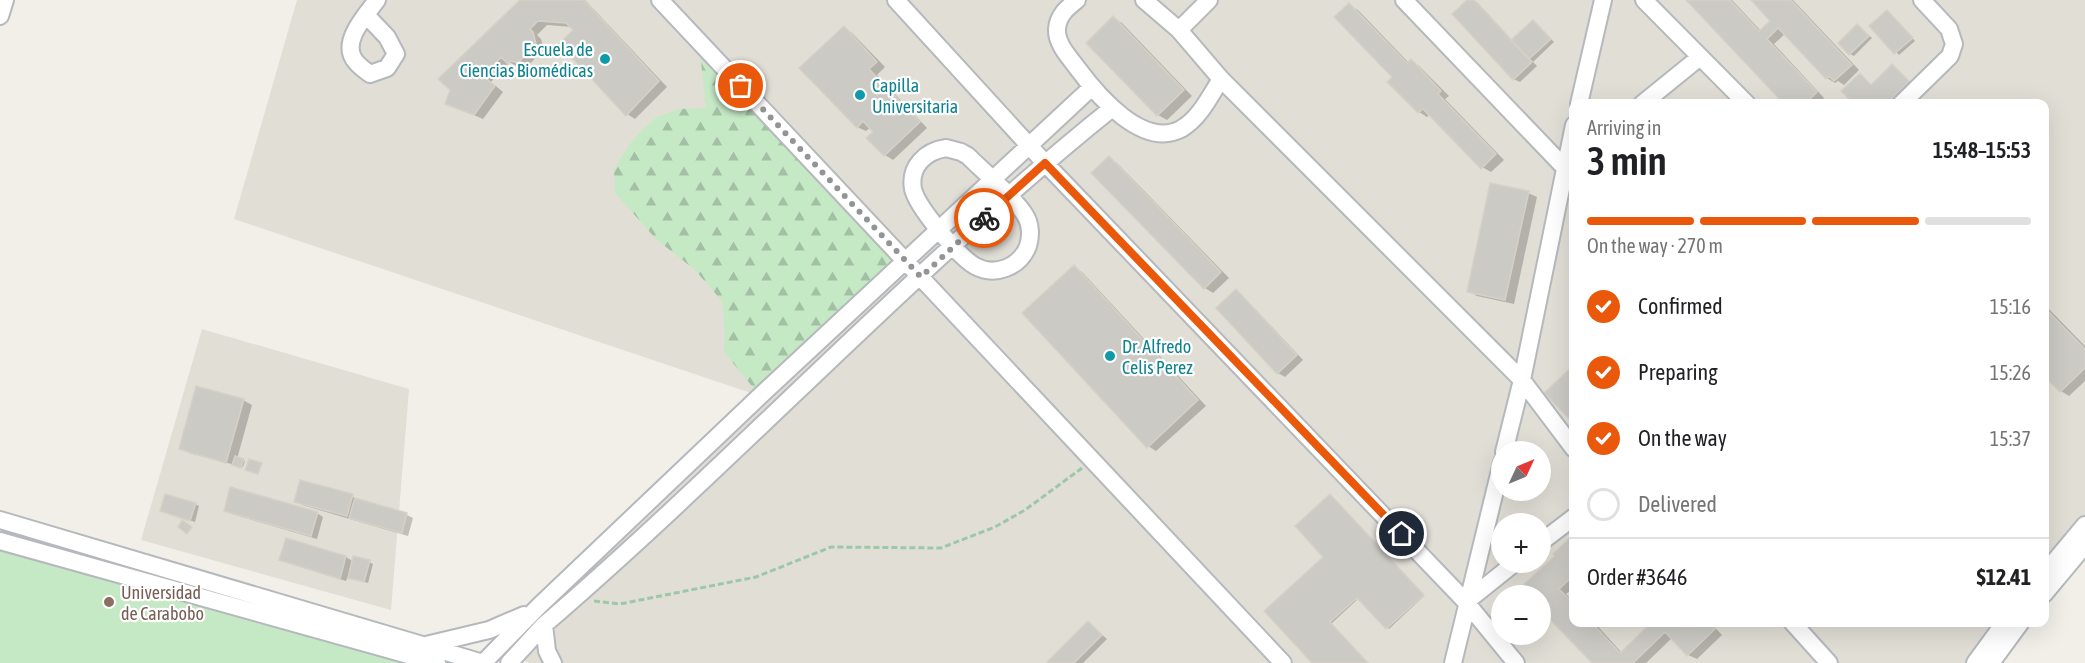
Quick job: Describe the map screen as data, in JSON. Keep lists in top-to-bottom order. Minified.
{"places":["Escuela de Ciencias Biomédicas","Capilla Universitaria","Dr. Alfredo Celis Perez","Universidad de Carabobo"],"north":"top right","page":{"heading":["3 min","Arriving in","15:48–15:53"],"panel":["Order #3646","$12.41"],"bar":"On the way · 270 m","list":[["Confirmed","15:16"],["Preparing","15:26"],["On the way","15:37"],"Delivered"],"map_buttons":["+","−"]}}
